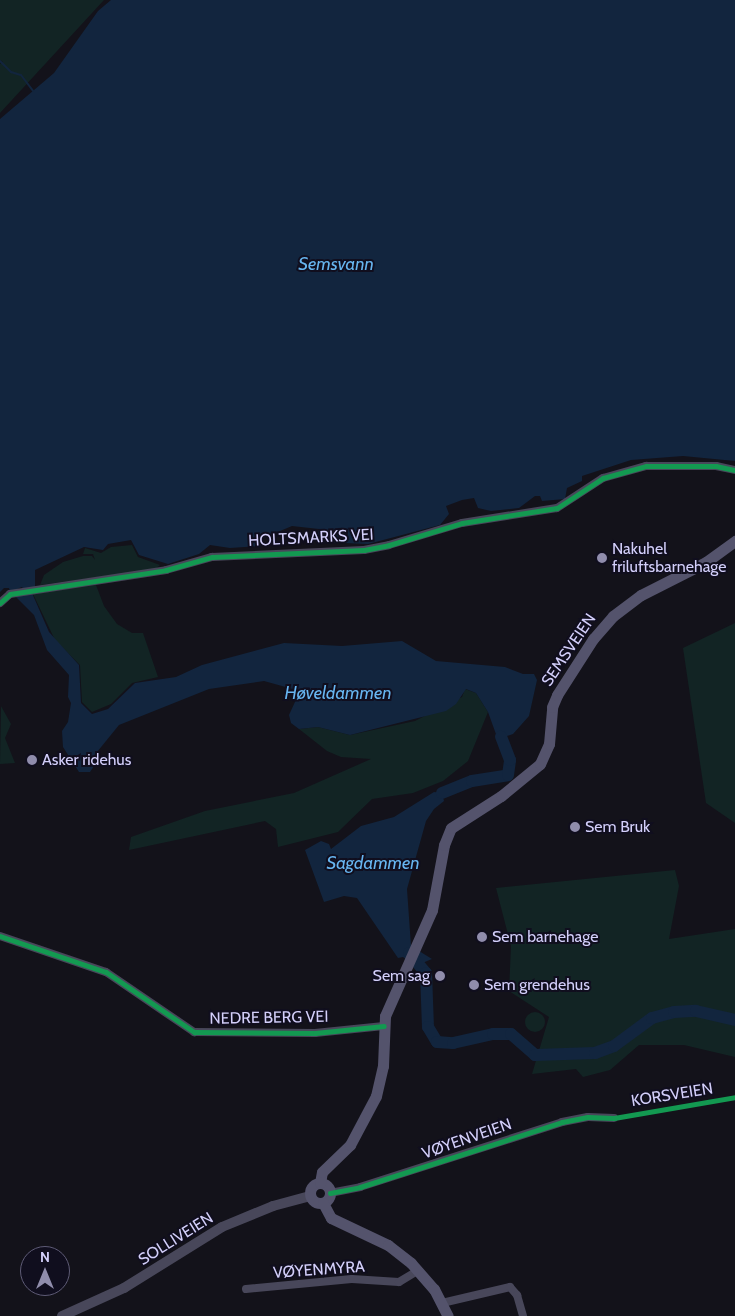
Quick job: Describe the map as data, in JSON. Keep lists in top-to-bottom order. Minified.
{"streets":{"main road":["SEMSVEIEN"],"street":["HOLTSMARKS VEI","NEDRE BERG VEI","VØYENVEIEN","SOLLIVEIEN","VØYENMYRA"],"cycle path":["KORSVEIEN"]},"crossings":[["SEMSVEIEN","NEDRE BERG VEI"],["VØYENVEIEN","SOLLIVEIEN"]],"water":["Semsvann","Høveldammen","Sagdammen"],"places":["Nakuhel friluftsbarnehage","Asker ridehus","Sem Bruk","Sem barnehage","Sem sag","Sem grendehus"],"north":"top"}
